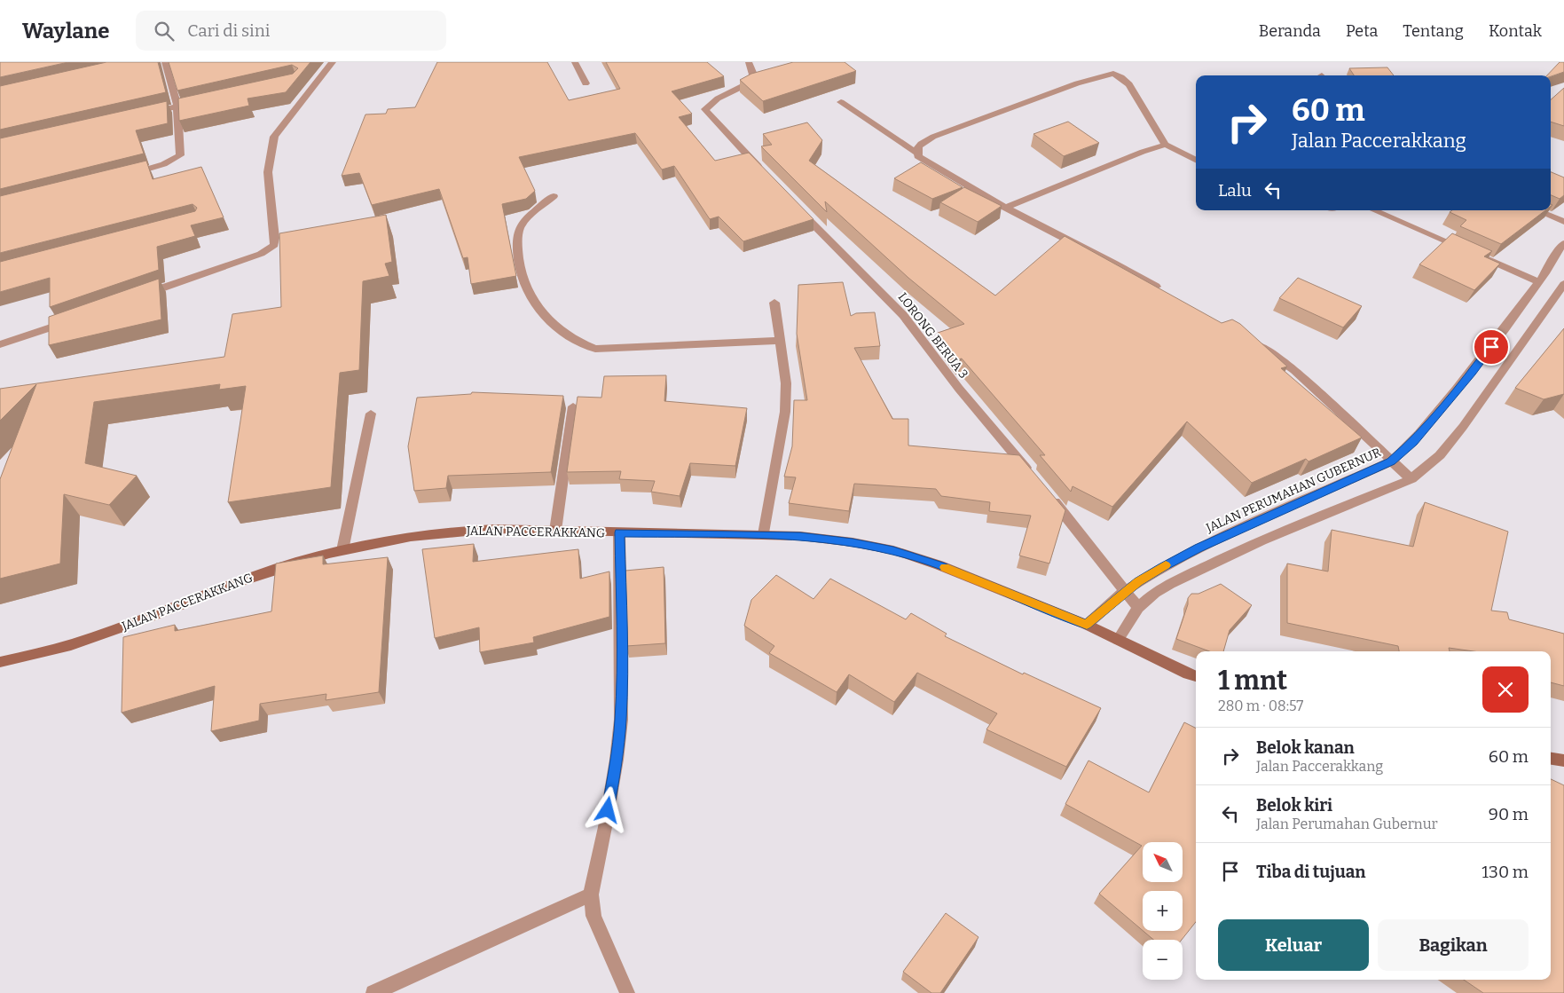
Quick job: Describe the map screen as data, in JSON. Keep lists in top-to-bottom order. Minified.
{"streets":{"main road":["JALAN PACCERAKKANG"],"street":["LORONG BERUA 3","JALAN PERUMAHAN GUBERNUR"]},"crossings":[["JALAN PERUMAHAN GUBERNUR","JALAN PACCERAKKANG"]],"north":"top left","page":{"header":"Waylane","search":"Cari di sini","nav":["Beranda","Peta","Tentang","Kontak"],"turn":["60 m","Jalan Paccerakkang"],"then":"Lalu","heading":["1 mnt","280 m · 08:57"],"list":[{"name":"Belok kanan","note":"Jalan Paccerakkang","value":"60 m"},{"name":"Belok kiri","note":"Jalan Perumahan Gubernur","value":"90 m"},{"name":"Tiba di tujuan","value":"130 m"}],"map_buttons":["+","−"],"buttons":["Keluar","Bagikan"]}}
